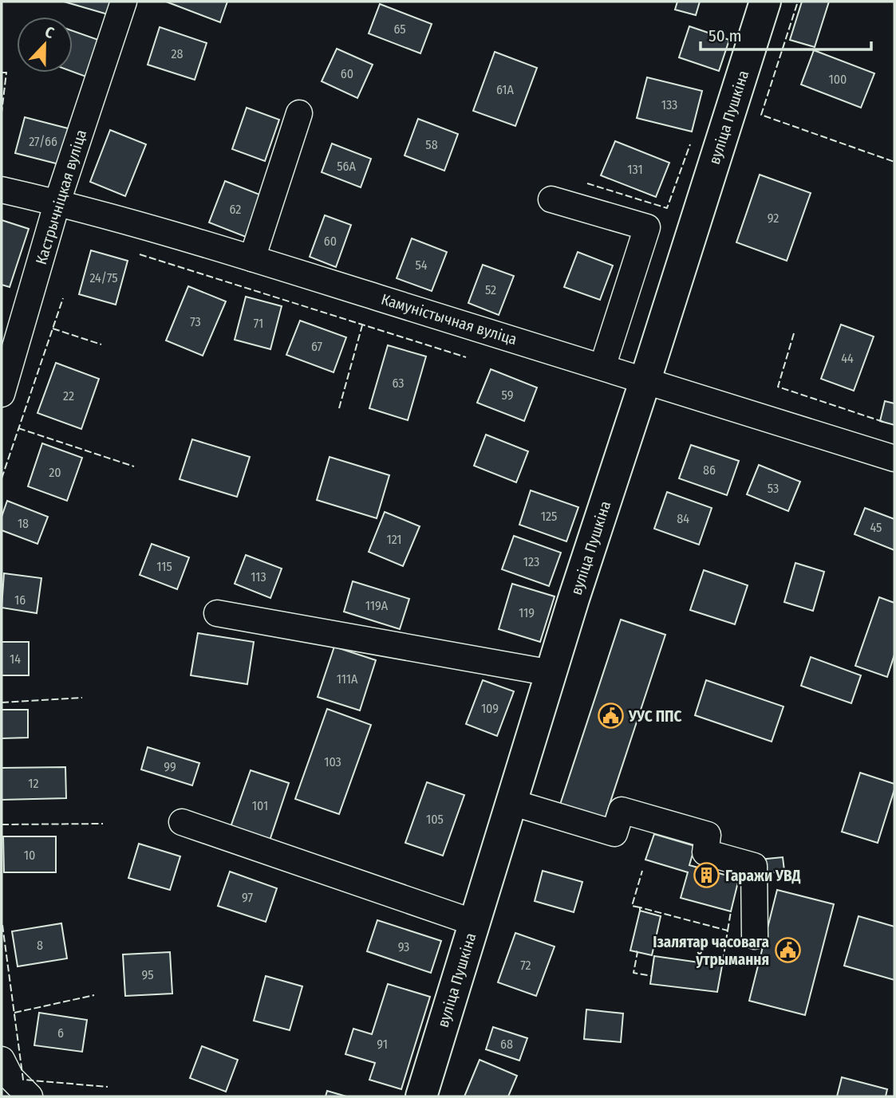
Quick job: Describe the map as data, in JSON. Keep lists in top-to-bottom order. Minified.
{"streets":{"main road":["вуліца Пушкіна"],"street":["Кастрычніцкая вуліца","Камуністычная вуліца"]},"crossings":[["вуліца Пушкіна","Камуністычная вуліца"],["Кастрычніцкая вуліца","Камуністычная вуліца"]],"places":{"public building":["УУС ППС","Ізалятар часовага ўтрымання"],"building":["Гаражи УВД"]},"house_numbers":["65","28","60","100","61А","133","27/66","58","56А","131","62","92","60","54","24/75","52","73","71","67","44","63","59","22","86","20","53","125","84","18","45","121","123","115","113","16","119А","119","14","111А","109","103","99","12","101","105","10","97","8","93","72","95","6","91","68"],"scale_bar":"50 m","north":"top"}
